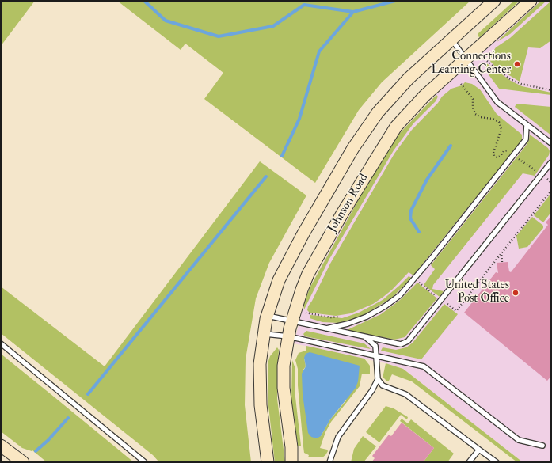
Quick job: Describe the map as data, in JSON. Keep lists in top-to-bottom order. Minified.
{"streets":{"main road":["Johnson Road"]},"places":["Connections Learning Center","United States Post Office"]}
